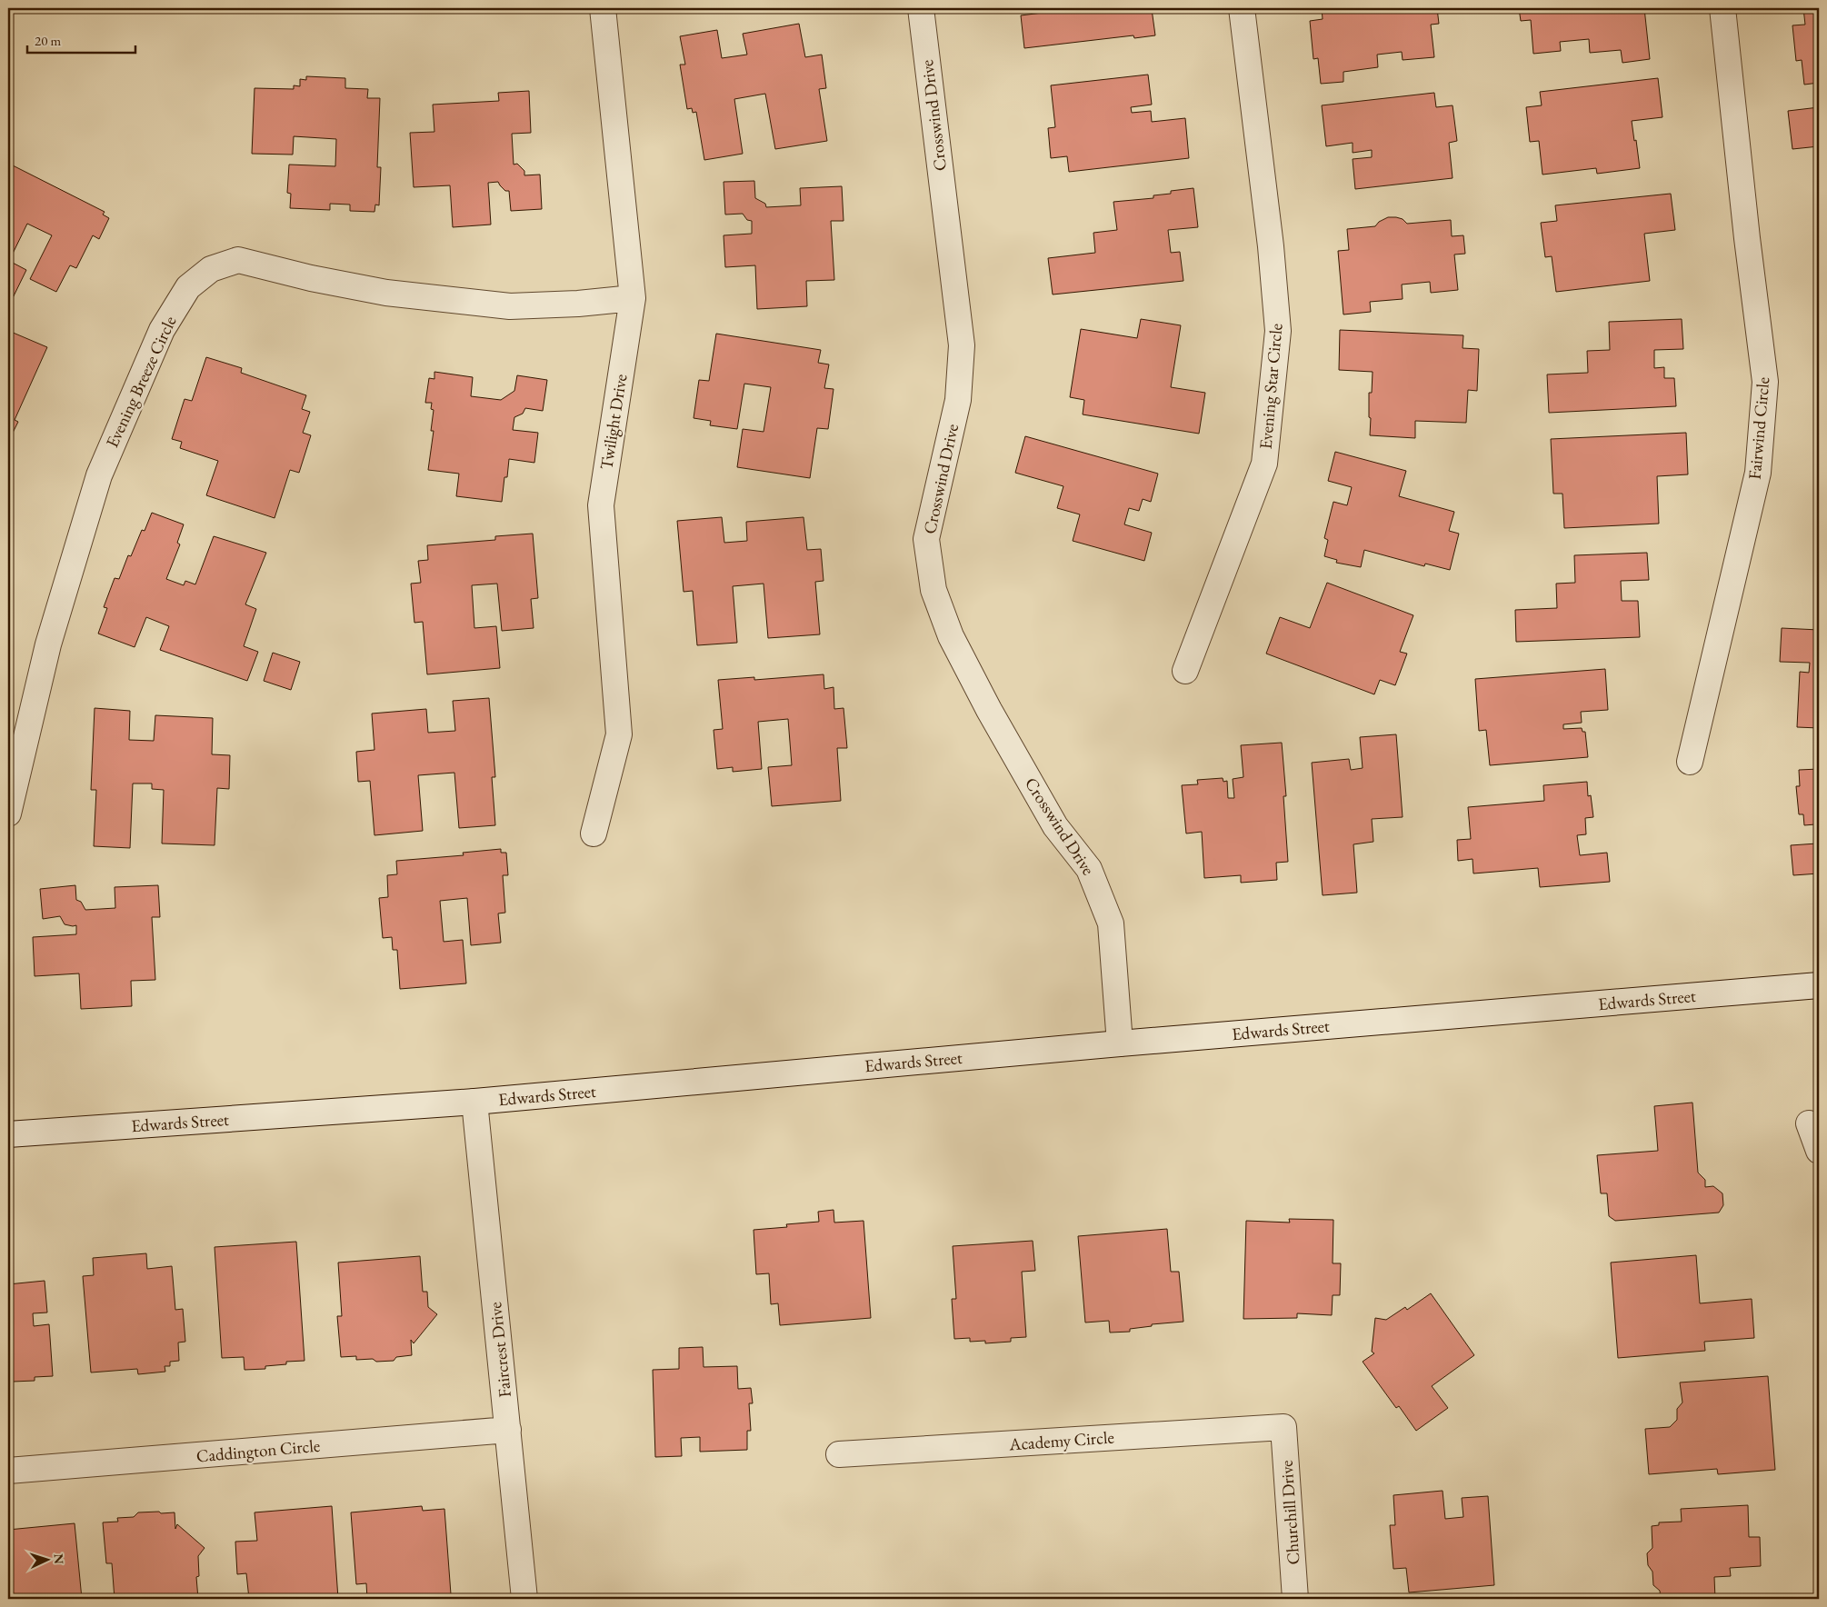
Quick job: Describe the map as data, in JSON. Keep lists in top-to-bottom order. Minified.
{"streets":{"street":["Crosswind Drive","Evening Breeze Circle","Evening Star Circle","Twilight Drive","Fairwind Circle","Edwards Street","Faircrest Drive","Academy Circle","Caddington Circle","Churchill Drive"]},"crossings":[["Crosswind Drive","Edwards Street"],["Evening Breeze Circle","Twilight Drive"],["Edwards Street","Faircrest Drive"],["Faircrest Drive","Caddington Circle"],["Academy Circle","Churchill Drive"]],"scale_bar":"20 m","north":"right"}
